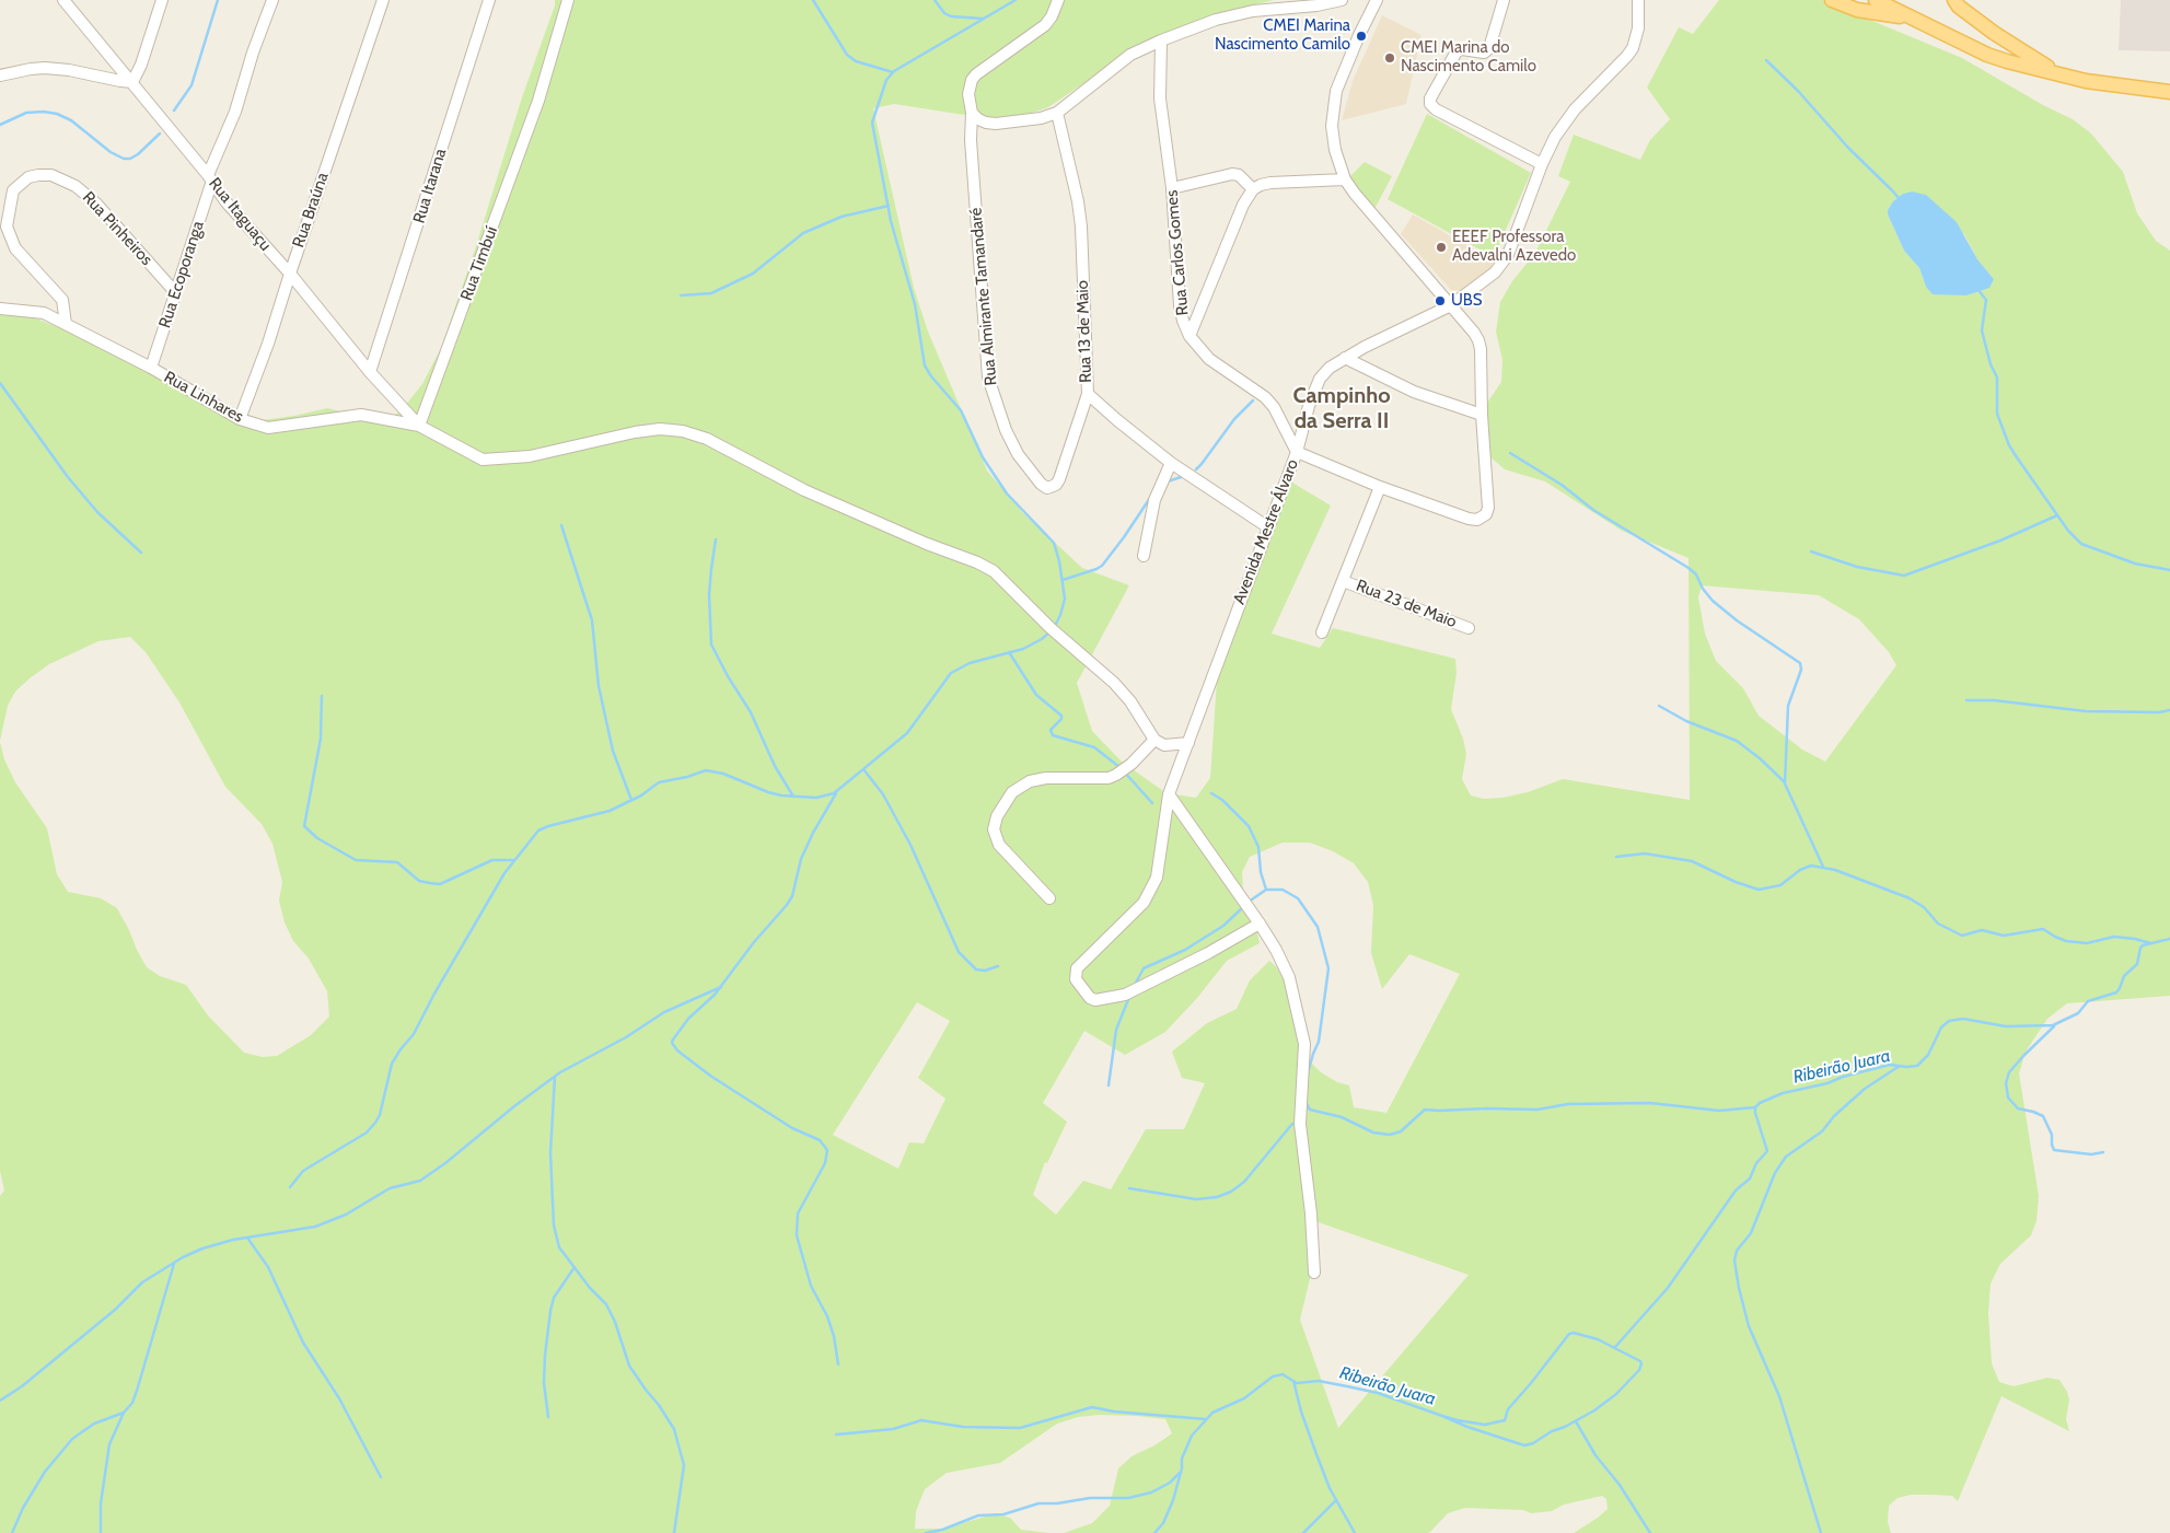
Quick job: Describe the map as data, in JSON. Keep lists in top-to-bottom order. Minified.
{"streets":{"street":["Rua Itarana","Rua Braúna","Rua Itaguaçu","Rua Pinheiros","Rua Carlos Gomes","Rua Timbuí","Rua Ecoporanga","Rua Almirante Tamandaré","Rua 13 de Maio","Rua Linhares","Avenida Mestre Álvaro","Rua 23 de Maio"]},"crossings":[["Rua Itarana","Rua Itaguaçu"],["Rua Braúna","Rua Itaguaçu"],["Rua Braúna","Rua Linhares"],["Rua Itaguaçu","Rua Timbuí"],["Rua Itaguaçu","Rua Ecoporanga"],["Rua Itaguaçu","Rua Linhares"],["Rua Pinheiros","Rua Ecoporanga"],["Rua Pinheiros","Rua Linhares"],["Rua Carlos Gomes","Avenida Mestre Álvaro"],["Rua Timbuí","Rua Linhares"],["Rua Ecoporanga","Rua Linhares"],["Rua Almirante Tamandaré","Rua 13 de Maio"],["Rua 13 de Maio","Avenida Mestre Álvaro"]],"districts":["Campinho da Serra II"],"water":["Ribeirão Juara"],"places":["CMEI Marina Nascimento Camilo","CMEI Marina do Nascimento Camilo","EEEF Professora Adevalni Azevedo","UBS"]}
